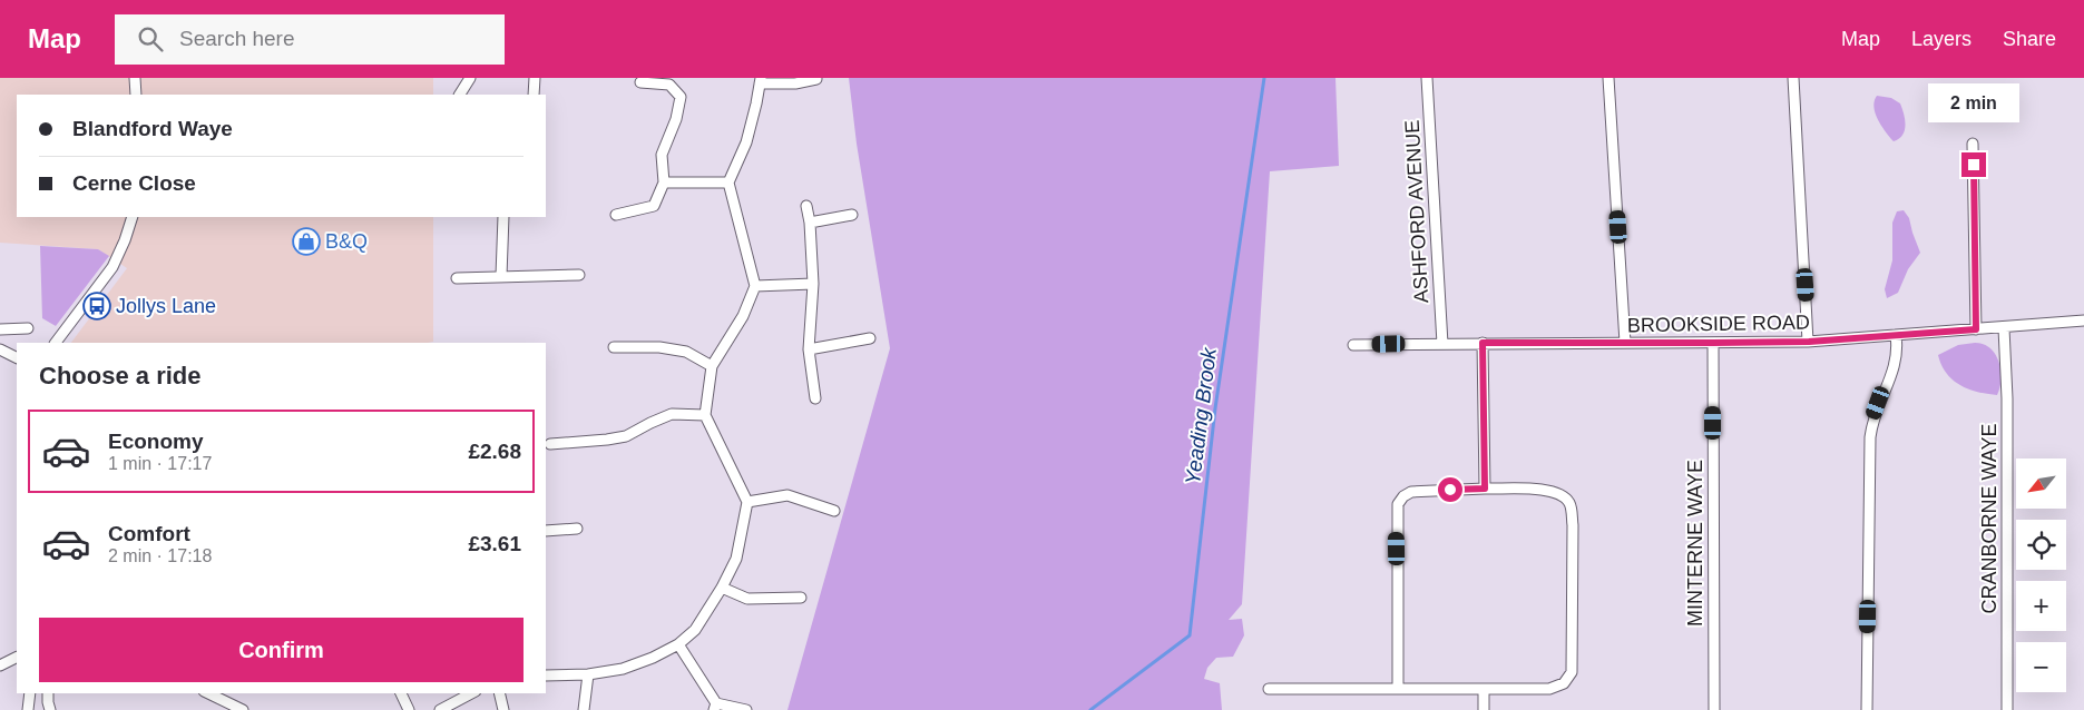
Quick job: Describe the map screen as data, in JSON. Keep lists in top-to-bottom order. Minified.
{"streets":{"street":["ASHFORD AVENUE","BROOKSIDE ROAD","CRANBORNE WAYE","MINTERNE WAYE"]},"crossings":[["ASHFORD AVENUE","BROOKSIDE ROAD"],["BROOKSIDE ROAD","CRANBORNE WAYE"],["BROOKSIDE ROAD","MINTERNE WAYE"]],"water":["Yeading Brook"],"places":{"shop":["B&Q"],"bus stop":["Jollys Lane"]},"north":"bottom left","page":{"header":"Map","search":"Search here","nav":["Map","Layers","Share"],"bubble":"2 min","banner":["Blandford Waye","Cerne Close"],"heading":"Choose a ride","list":[{"name":"Economy","note":"1 min · 17:17","value":"£2.68"},{"name":"Comfort","note":"2 min · 17:18","value":"£3.61"}],"map_buttons":["+","−"],"buttons":"Confirm"}}
